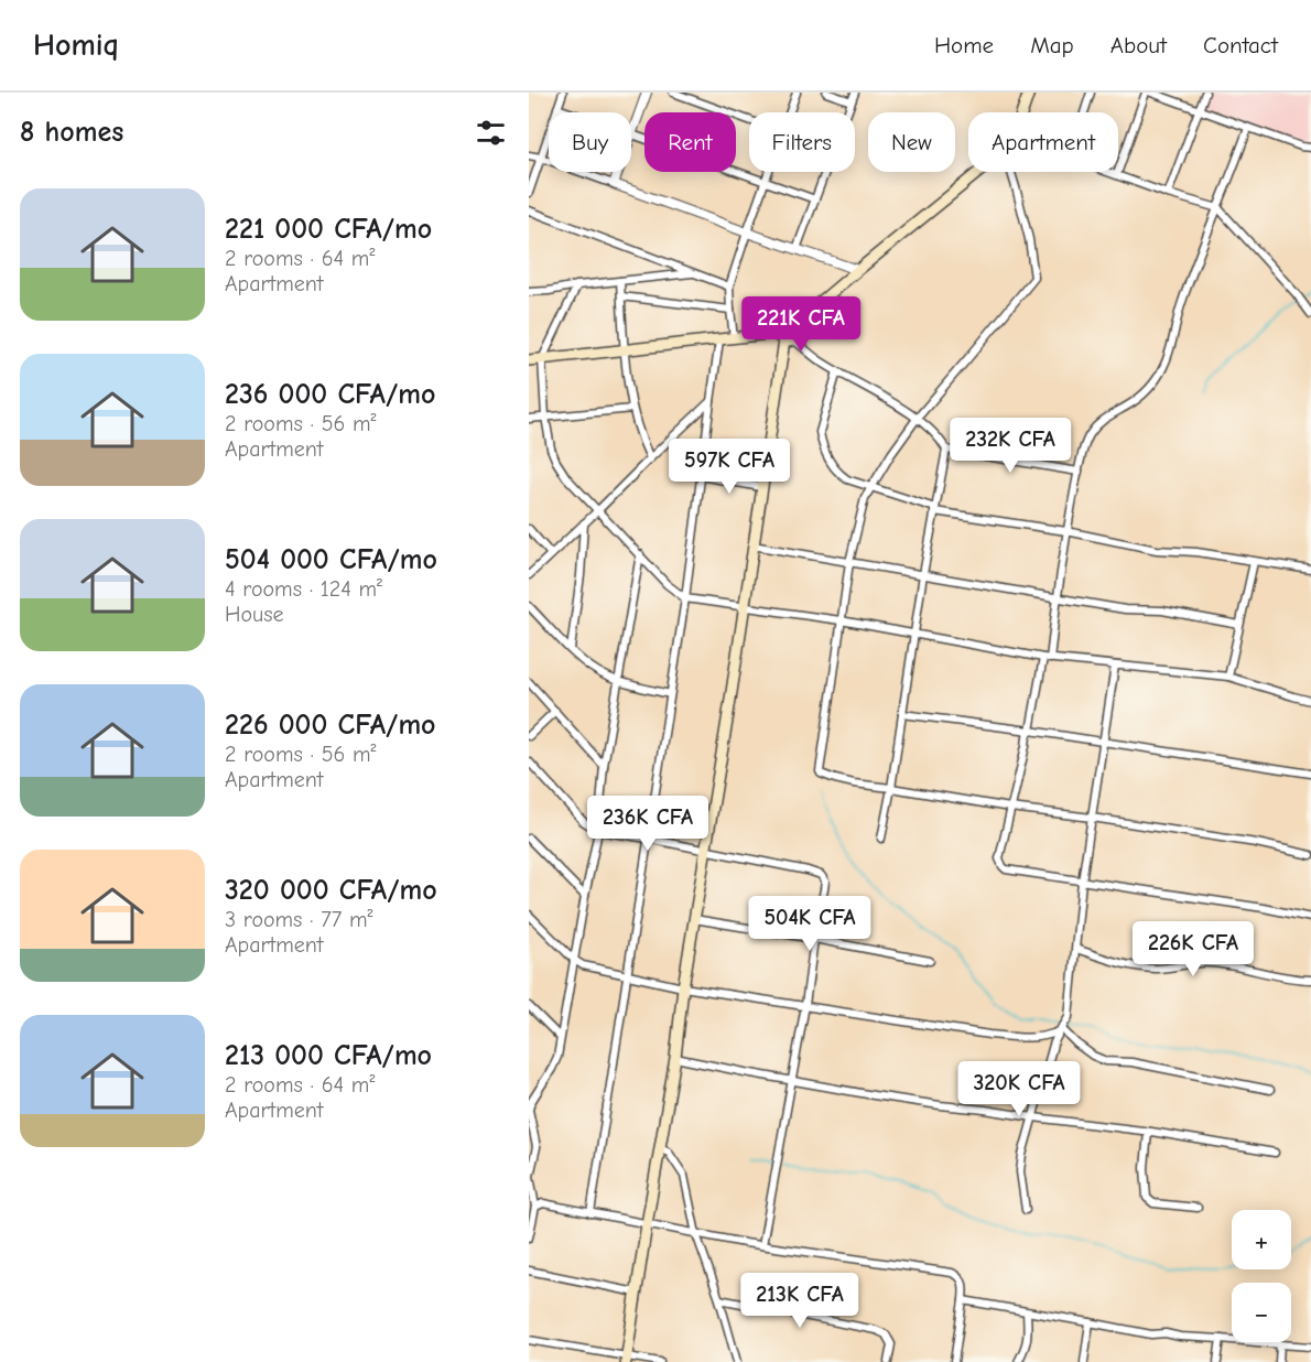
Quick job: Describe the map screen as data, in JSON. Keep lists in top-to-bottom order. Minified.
{"page":{"header":"Homiq","nav":["Home","Map","About","Contact"],"heading":"8 homes","chip":["Buy","Rent","Filters","New","Apartment"],"list":[{"name":"221 000 CFA/mo","note":"2 rooms · 64 m² · Apartment"},{"name":"236 000 CFA/mo","note":"2 rooms · 56 m² · Apartment"},{"name":"504 000 CFA/mo","note":"4 rooms · 124 m² · House"},{"name":"226 000 CFA/mo","note":"2 rooms · 56 m² · Apartment"},{"name":"320 000 CFA/mo","note":"3 rooms · 77 m² · Apartment"},{"name":"213 000 CFA/mo","note":"2 rooms · 64 m² · Apartment"}],"price":["221K CFA","232K CFA","597K CFA","236K CFA","504K CFA","226K CFA","320K CFA","213K CFA"],"map_buttons":["+","−"]}}
